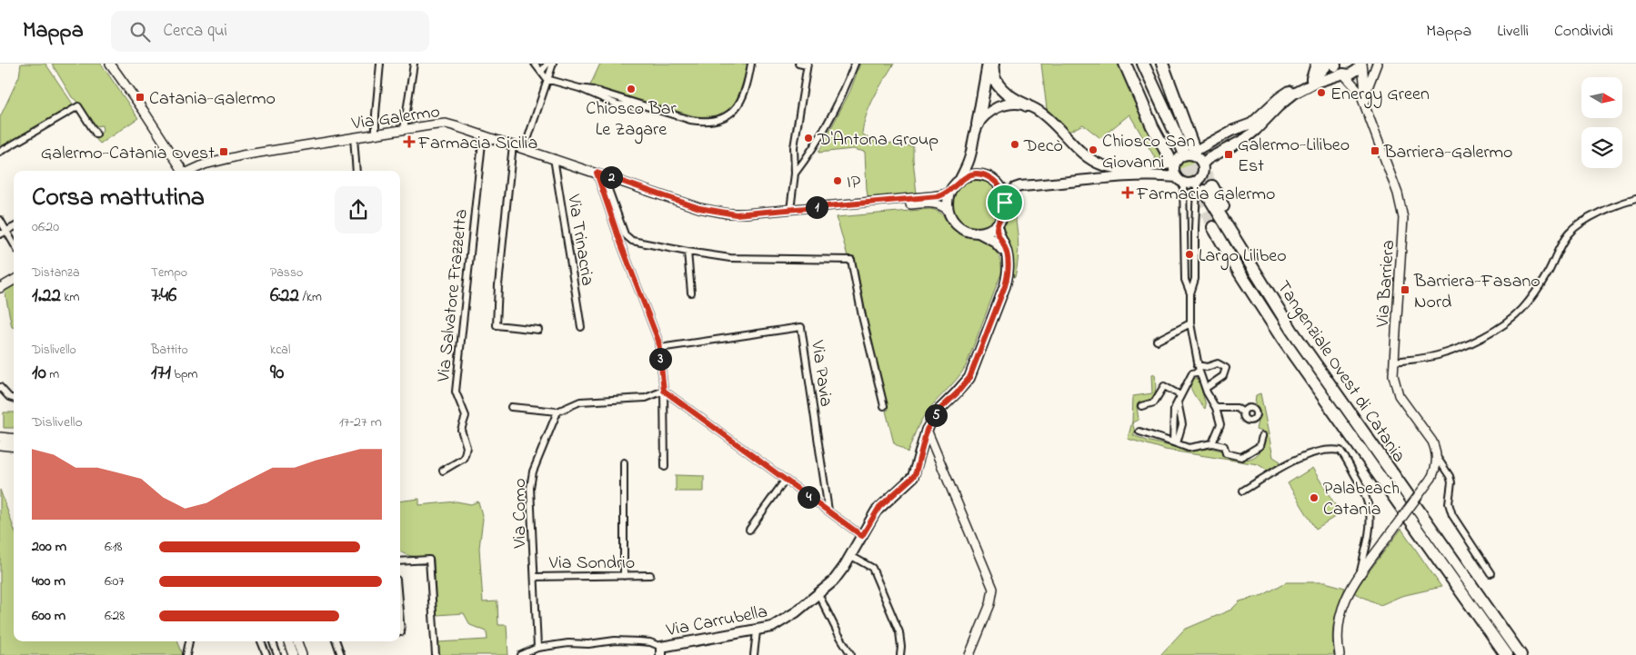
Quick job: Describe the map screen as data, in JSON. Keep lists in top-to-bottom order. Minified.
{"streets":{"highway":["Tangenziale Ovest di Catania"],"main road":["Via Galermo","Via Barriera","Via Carrubella"],"street":["Via Trinacria","Via Salvatore Frazzetta","Via Pavia","Via Como","Via Sondrio"]},"crossings":[["Via Galermo","Via Trinacria"],["Via Galermo","Via Salvatore Frazzetta"],["Via Como","Via Sondrio"]],"places":{"other":["Chiosco Bar Le Zagare","Energy Green","D'Antona Group","Decò","Chiosco San Giovanni","IP","Largo Lilibeo","Palabeach Catania"],"transit":["Catania-Galermo","Barriera-Galermo","Galermo-Catania Ovest","Galermo-Lilibeo Est","Barriera-Fasano Nord"],"health":["Farmacia Sicilia","Farmacia Galermo"]},"north":"right","page":{"header":"Mappa","search":"Cerca qui","nav":["Mappa","Livelli","Condividi"],"pins":["2","1","3","5","4"],"heading":["Corsa mattutina","06:20"],"stats":[["Distanza","1.22 km"],["Tempo","7:46"],["Passo","6:22 /km"],["Dislivello","10 m"],["Battito","171 bpm"],["kcal","90"]],"chart":["Dislivello","17–27 m"],"list":[{"name":"200 m","note":"6:18"},{"name":"400 m","note":"6:07"},{"name":"600 m","note":"6:28"}]}}
